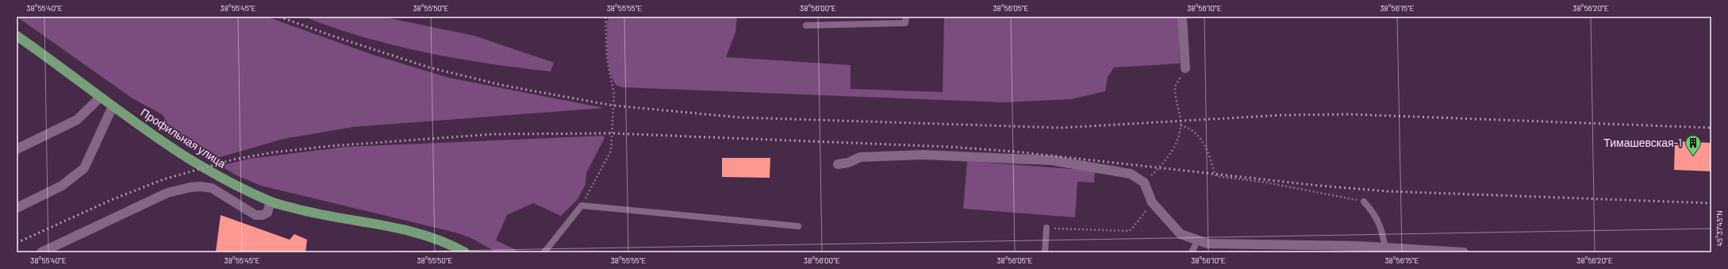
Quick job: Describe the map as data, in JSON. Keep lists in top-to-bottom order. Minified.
{"streets":{"main road":["Профильная улица"]},"places":{"building":["Тимашевская-1"]},"coordinates":["38°55'40\"E","38°55'45\"E","38°55'50\"E","38°55'55\"E","38°56'00\"E","38°56'05\"E","38°56'10\"E","38°56'15\"E","38°56'20\"E","45°37'45\"N"]}
